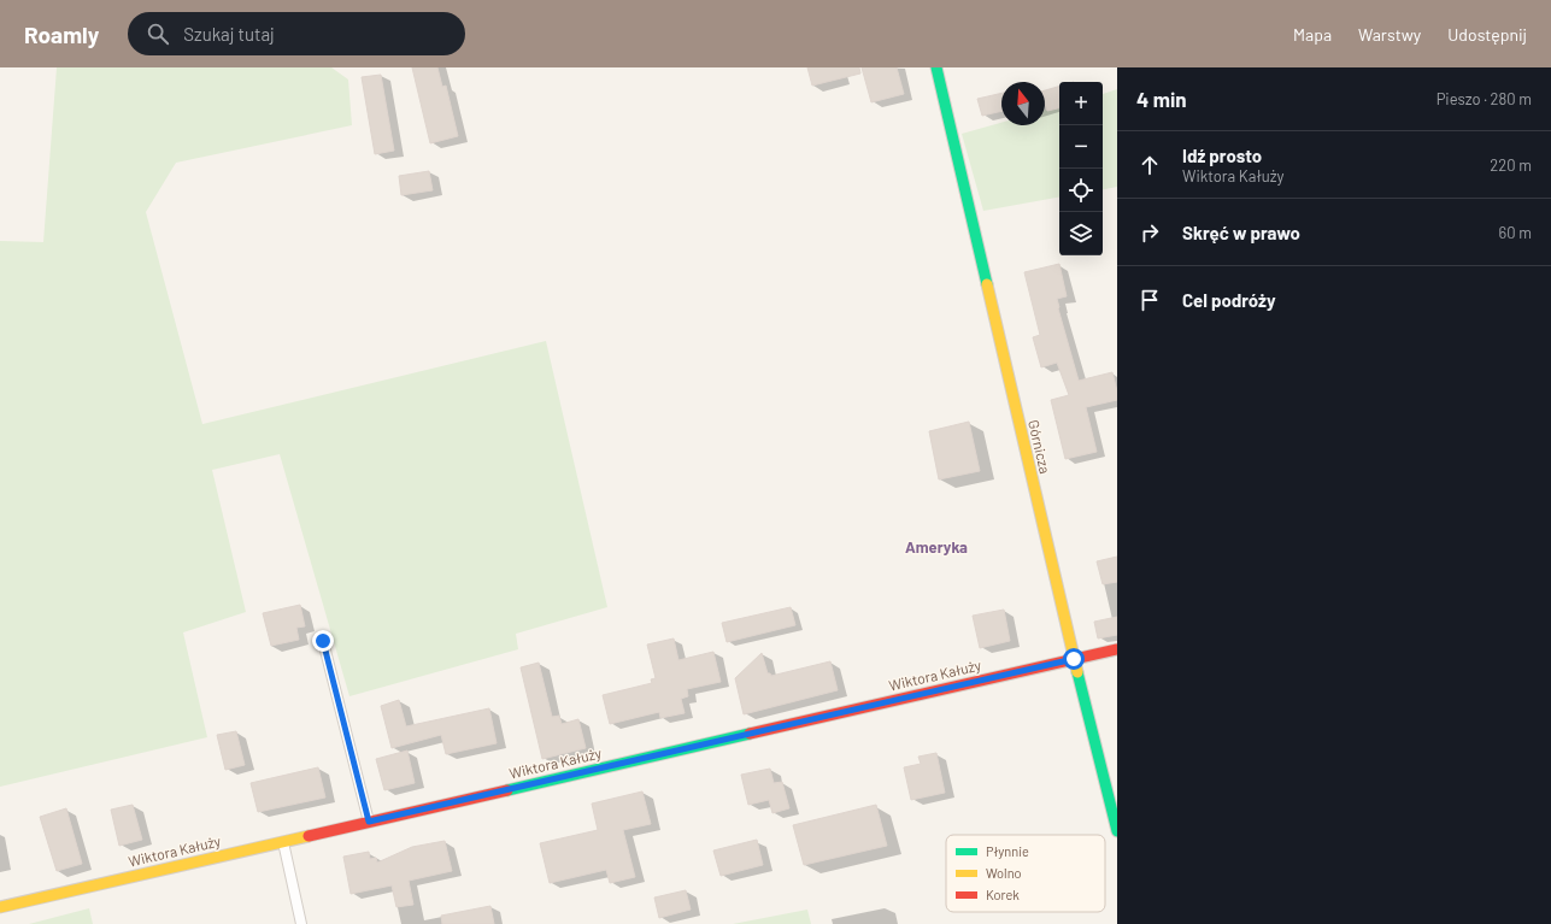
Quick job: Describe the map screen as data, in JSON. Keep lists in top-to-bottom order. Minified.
{"streets":{"street":["Górnicza","Wiktora Kałuży"]},"crossings":[["Górnicza","Wiktora Kałuży"]],"districts":["Ameryka"],"legend":["Płynnie","Wolno","Korek"],"north":"top","page":{"header":"Roamly","search":"Szukaj tutaj","nav":["Mapa","Warstwy","Udostępnij"],"heading":["4 min","Pieszo · 280 m"],"map_buttons":["+","−"],"list":[["Idź prosto","Wiktora Kałuży","220 m"],["Skręć w prawo","60 m"],"Cel podróży"]}}
